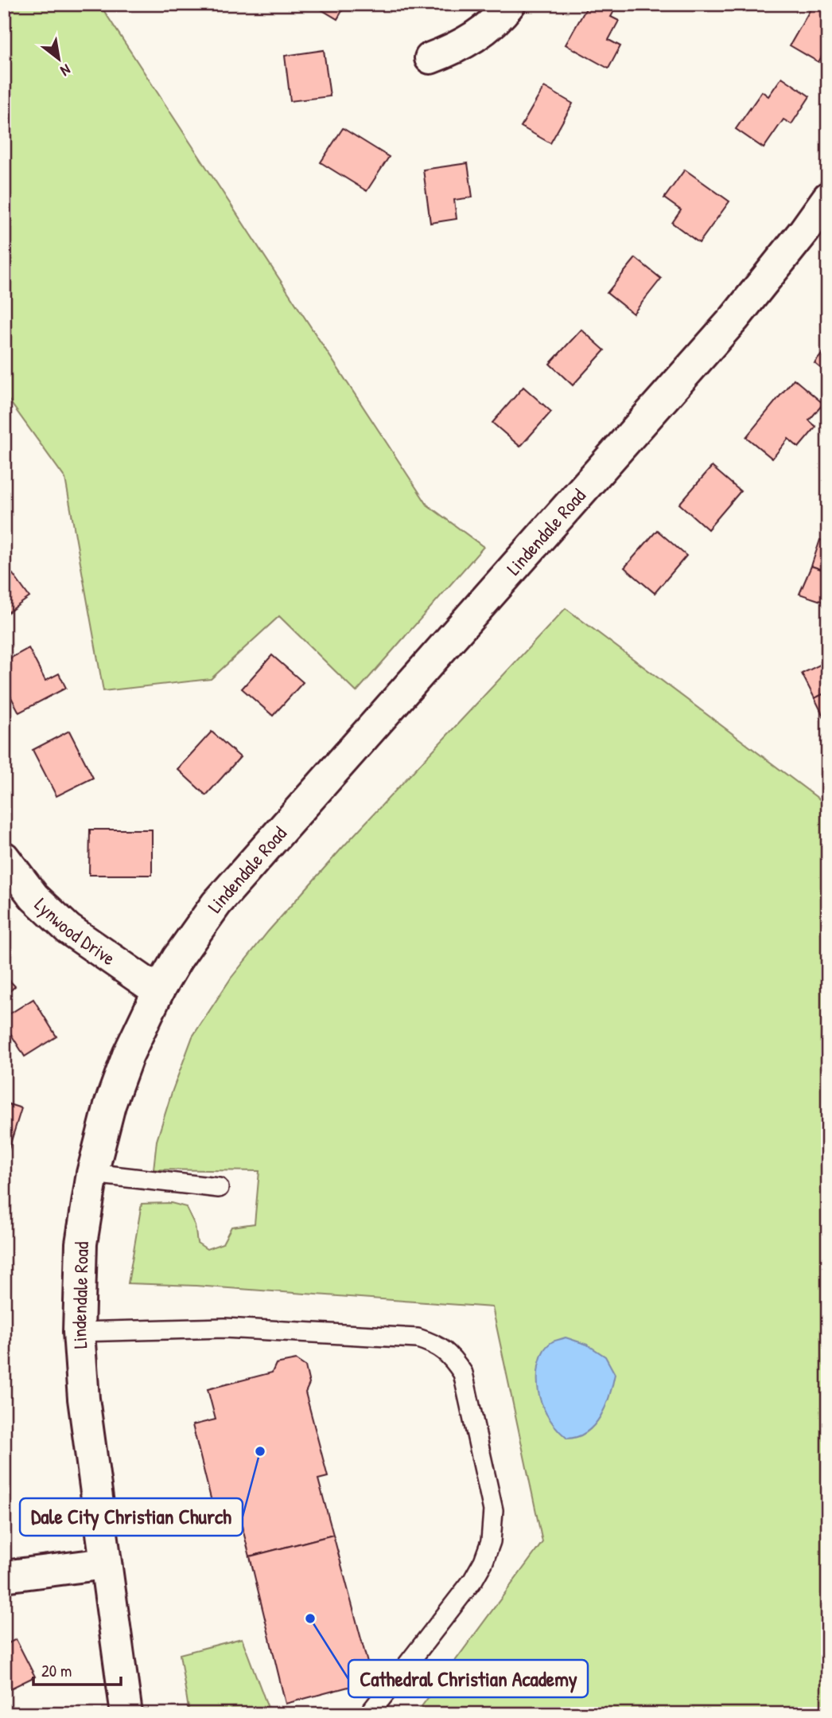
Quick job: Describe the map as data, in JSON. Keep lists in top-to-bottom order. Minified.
{"streets":{"street":["Lindendale Road","Lynwood Drive"]},"crossings":[["Lindendale Road","Lynwood Drive"]],"places":["Dale City Christian Church","Cathedral Christian Academy"],"scale_bar":"20 m","north":"bottom right"}
